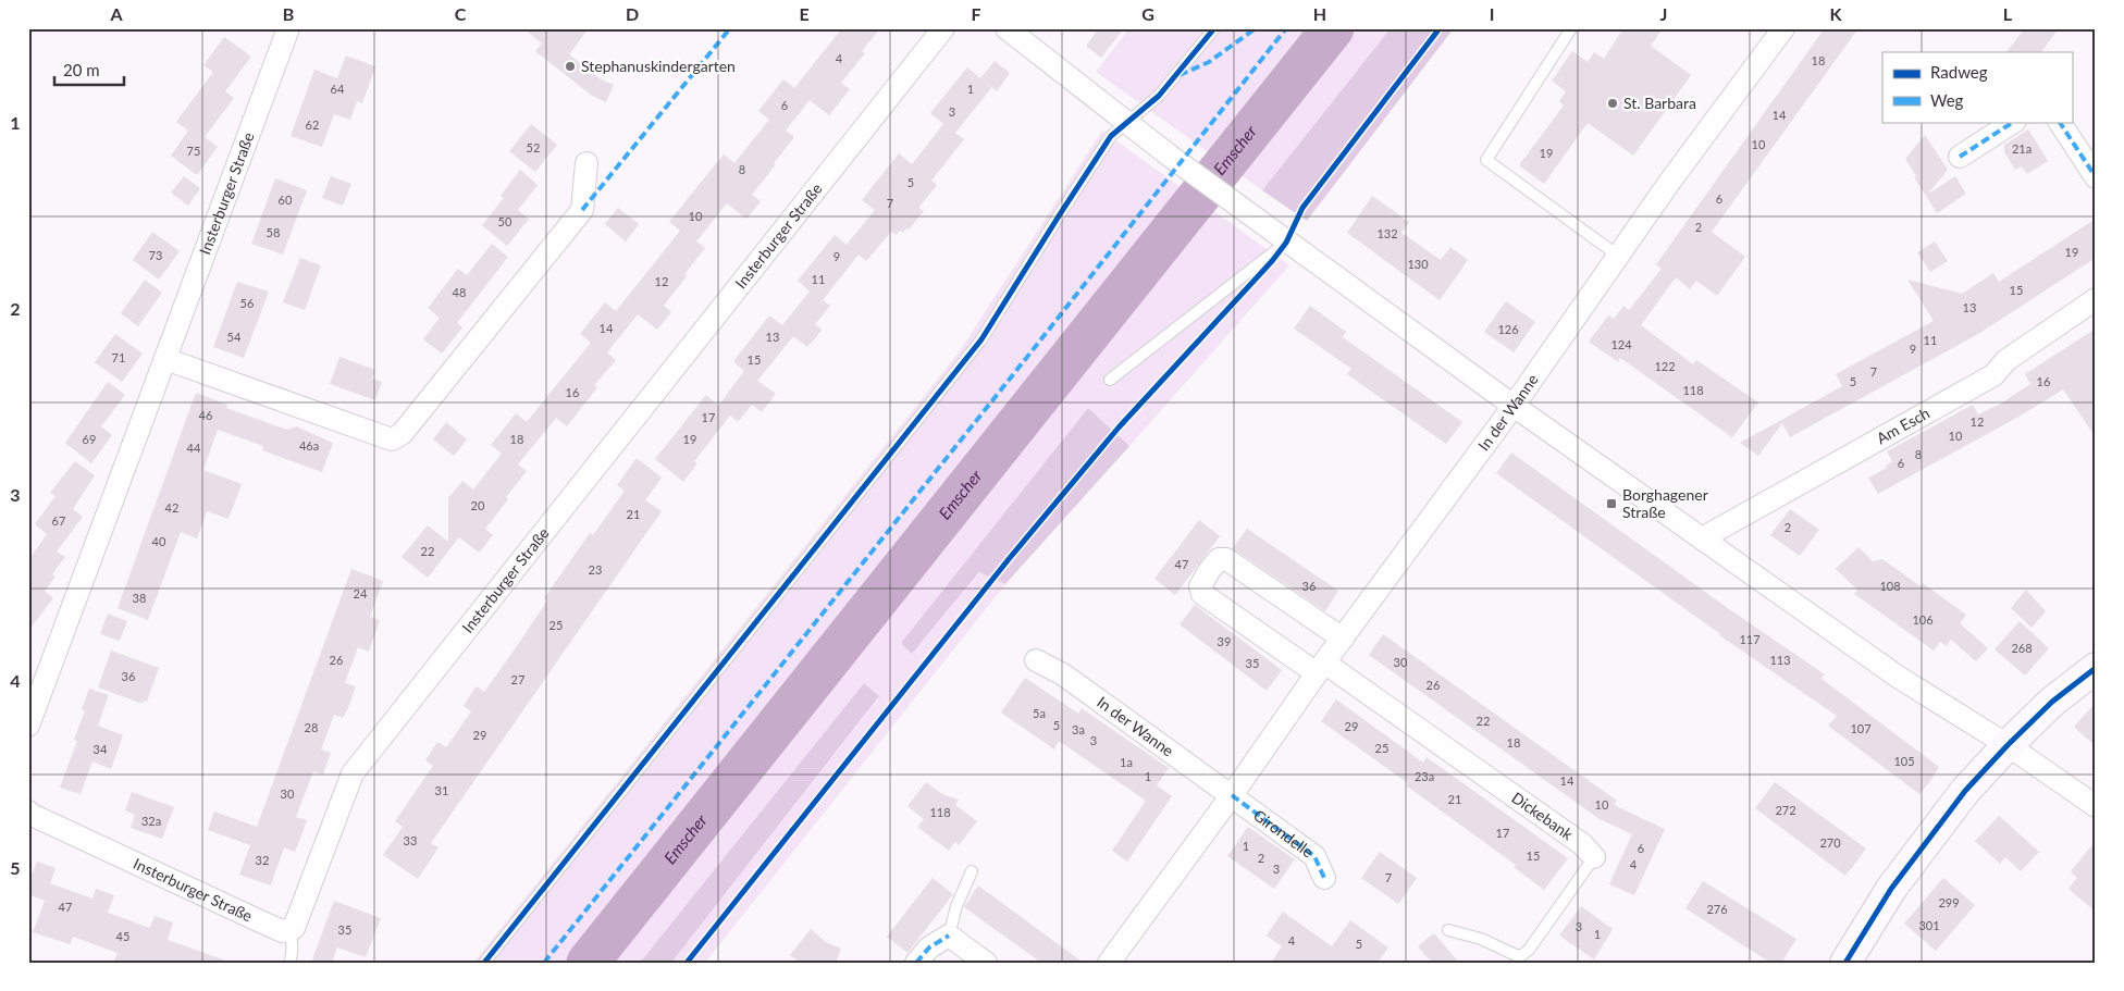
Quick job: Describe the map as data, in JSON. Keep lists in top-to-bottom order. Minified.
{"streets":{"street":["Insterburger Straße","In der Wanne","Am Esch","Dickebank","Girondelle"]},"crossings":[["In der Wanne","Dickebank"],["In der Wanne","Girondelle"]],"water":["Emscher"],"places":{"other":["Stephanuskindergarten","St. Barbara"],"transit":["Borghagener Straße"]},"house_numbers":["4","18","64","1","6","3","14","62","10","52","21a","75","19","8","5","6","60","7","10","50","2","58","132","19","73","9","130","11","12","15","48","56","13","14","126","54","13","11","124","9","71","15","122","7","5","16","118","16","46","17","12","10","69","18","19","46a","44","8","6","20","42","21","67","2","40","22","47","23","36","108","24","38","106","25","117","39","268","26","113","30","35","36","27","26","5a","22","5","29","28","107","3a","29","3","18","25","34","105","1a","1","23a","14","31","30","21","10","272","118","32a","17","33","270","1","6","15","2","32","4","3","7","299","47","276","301","3","35","1","45","4","5"],"legend":["Radweg","Weg"],"scale_bar":"20 m","grid":{"columns":["A","B","C","D","E","F","G","H","I","J","K","L"],"rows":["1","2","3","4","5"]}}
